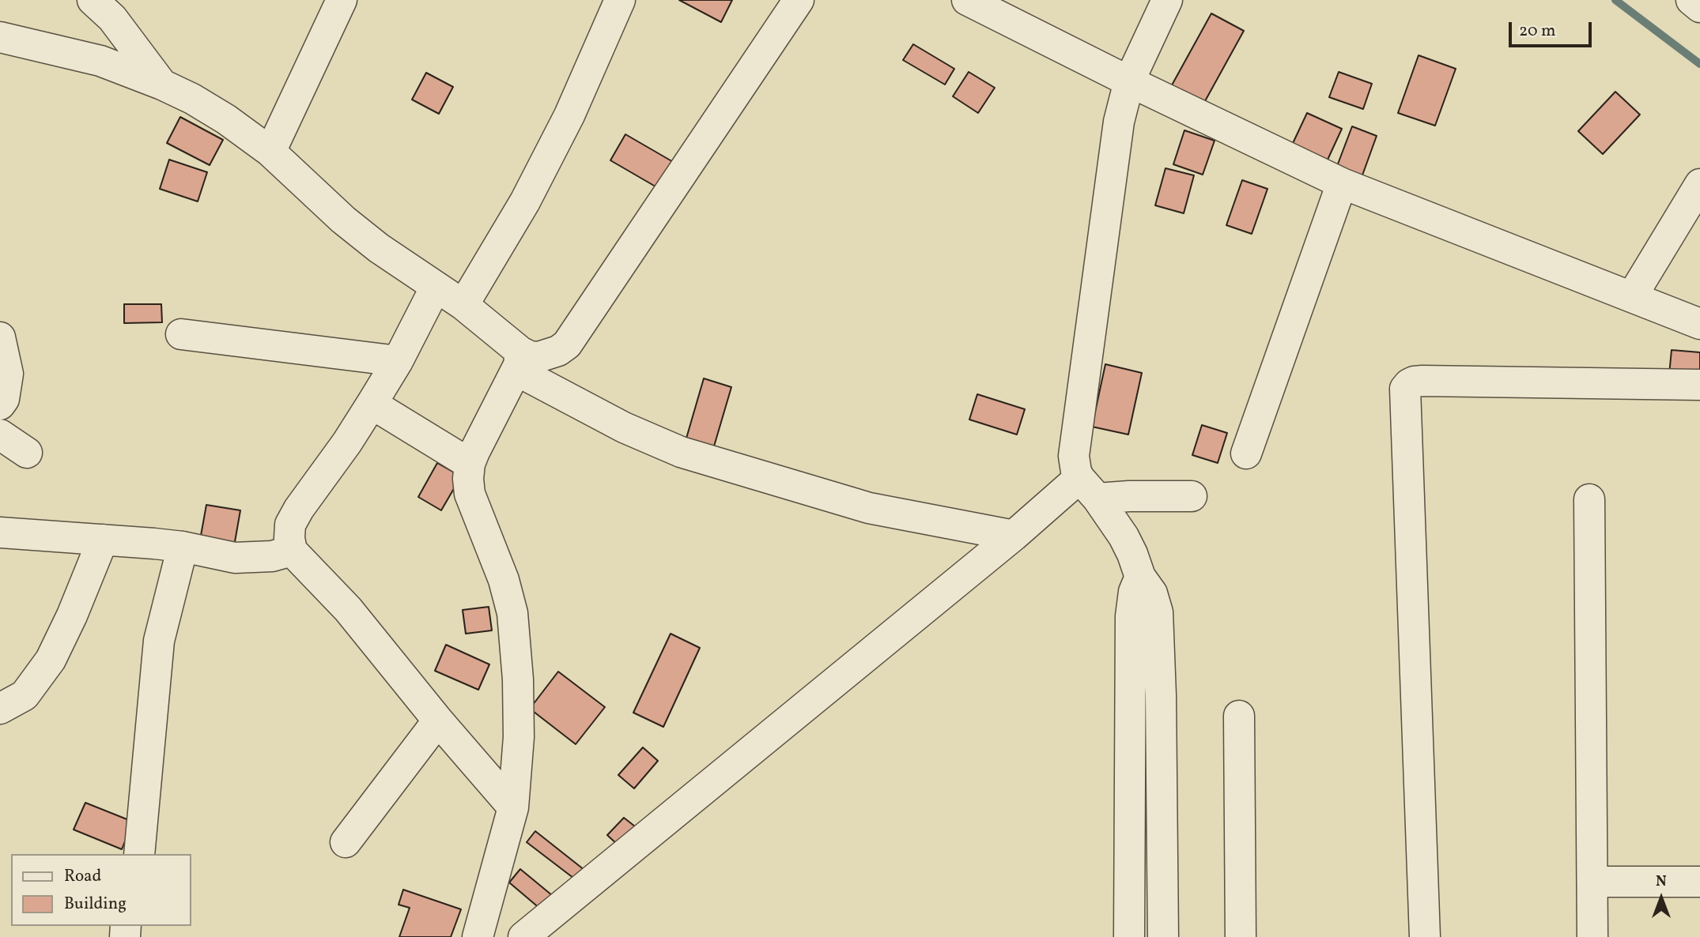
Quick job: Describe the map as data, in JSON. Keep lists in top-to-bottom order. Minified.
{"legend":["Road","Building"],"scale_bar":"20 m","north":"top"}
